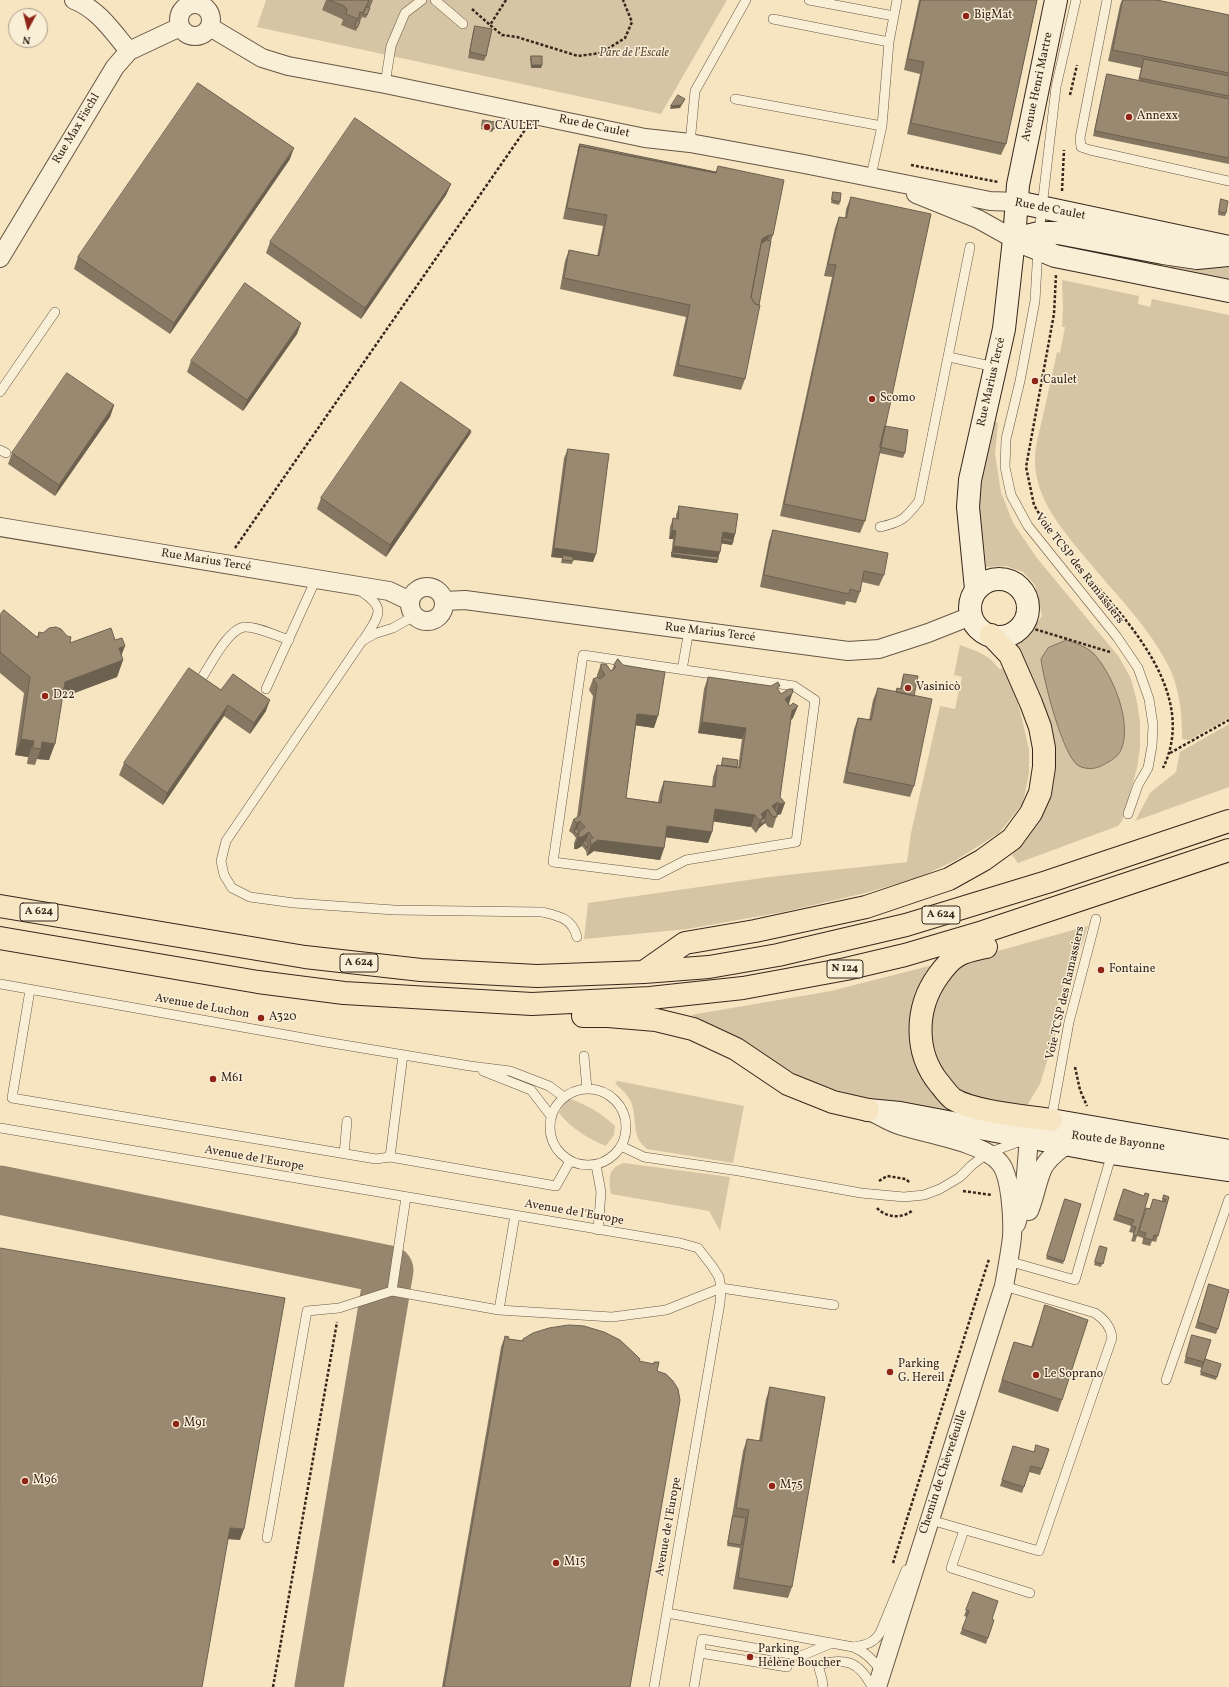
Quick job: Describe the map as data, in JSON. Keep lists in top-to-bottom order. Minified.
{"streets":{"highway":["A 624","N 124"],"main road":["Avenue Henri Martre","Rue de Caulet","Rue Marius Tercé","Route de Bayonne"],"street":["Rue Max Fischl","Chemin de Chèvrefeuille"],"lane":["Voie TCSP des Ramassiers","Avenue de Luchon","Avenue de l'Europe"]},"crossings":[["Avenue Henri Martre","Rue Marius Tercé"],["Rue de Caulet","Rue Max Fischl"],["Rue de Caulet","Rue Marius Tercé"],["Rue de Caulet","Voie TCSP des Ramassiers"],["Voie TCSP des Ramassiers","Route de Bayonne"],["Voie TCSP des Ramassiers","Chemin de Chèvrefeuille"],["Route de Bayonne","Chemin de Chèvrefeuille"]],"parks":["Parc de l’Escale"],"places":["BigMat","Annexx","CAULET","Caulet","Scomo","Vasinicò","D22","Fontaine","A320","M61","Parking G. Hereil","Le Soprano","M91","M96","M75","M15","Parking Hélène Boucher"],"north":"bottom"}
